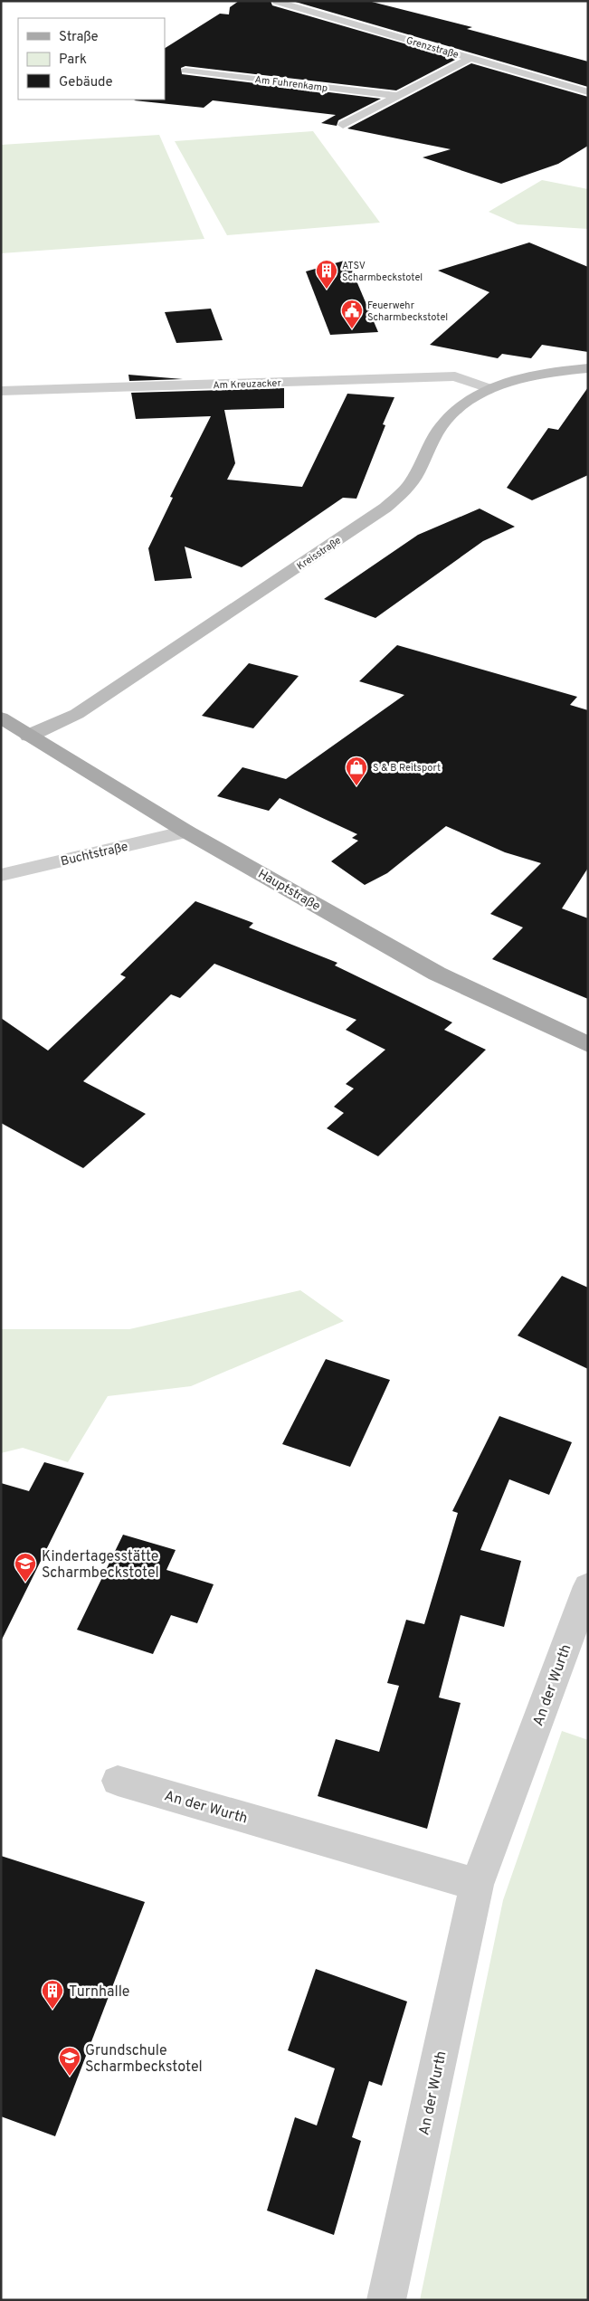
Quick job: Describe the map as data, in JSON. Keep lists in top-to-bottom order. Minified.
{"streets":{"main road":["Hauptstraße"],"street":["Grenzstraße","Am Fuhrenkamp","Am Kreuzacker","Kreisstraße","Buchtstraße","An der Wurth"]},"crossings":[["Am Kreuzacker","Kreisstraße"],["Kreisstraße","Hauptstraße"],["Buchtstraße","Hauptstraße"]],"places":{"building":["ATSV Scharmbeckstotel","Turnhalle"],"public building":["Feuerwehr Scharmbeckstotel"],"shop":["S & B Reitsport"],"school or university":["Kindertagesstätte Scharmbeckstotel","Grundschule Scharmbeckstotel"]},"legend":["Straße","Park","Gebäude"]}
